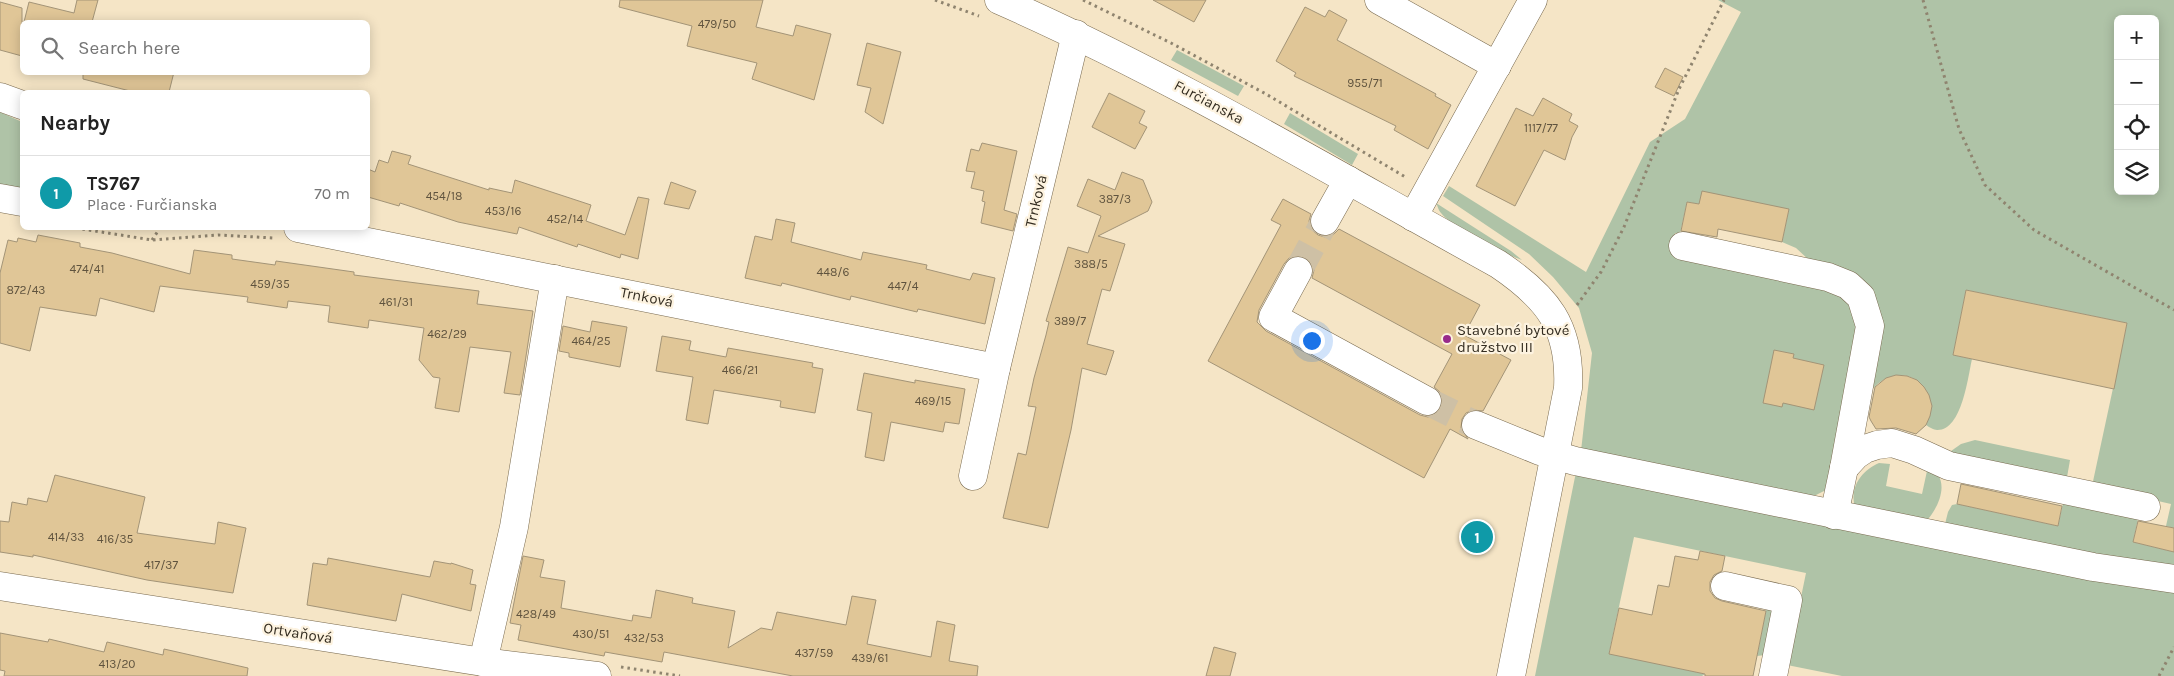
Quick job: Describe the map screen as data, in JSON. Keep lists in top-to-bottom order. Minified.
{"streets":{"street":["Furčianska","Trnková","Ortvaňová"]},"crossings":[["Furčianska","Trnková"]],"places":["Stavebné bytové družstvo III"],"house_numbers":["479/50","955/71","1117/77","454/18","387/3","453/16","452/14","388/5","474/41","448/6","459/35","447/4","872/43","461/31","389/7","462/29","464/25","466/21","469/15","414/33","416/35","417/37","428/49","430/51","432/53","437/59","439/61","413/20"],"page":{"map_buttons":["+","−"],"search":"Search here","heading":"Nearby","list":[{"mark":"1","name":"TS767","note":"Place · Furčianska","value":"70 m"}],"pins":"1"}}
